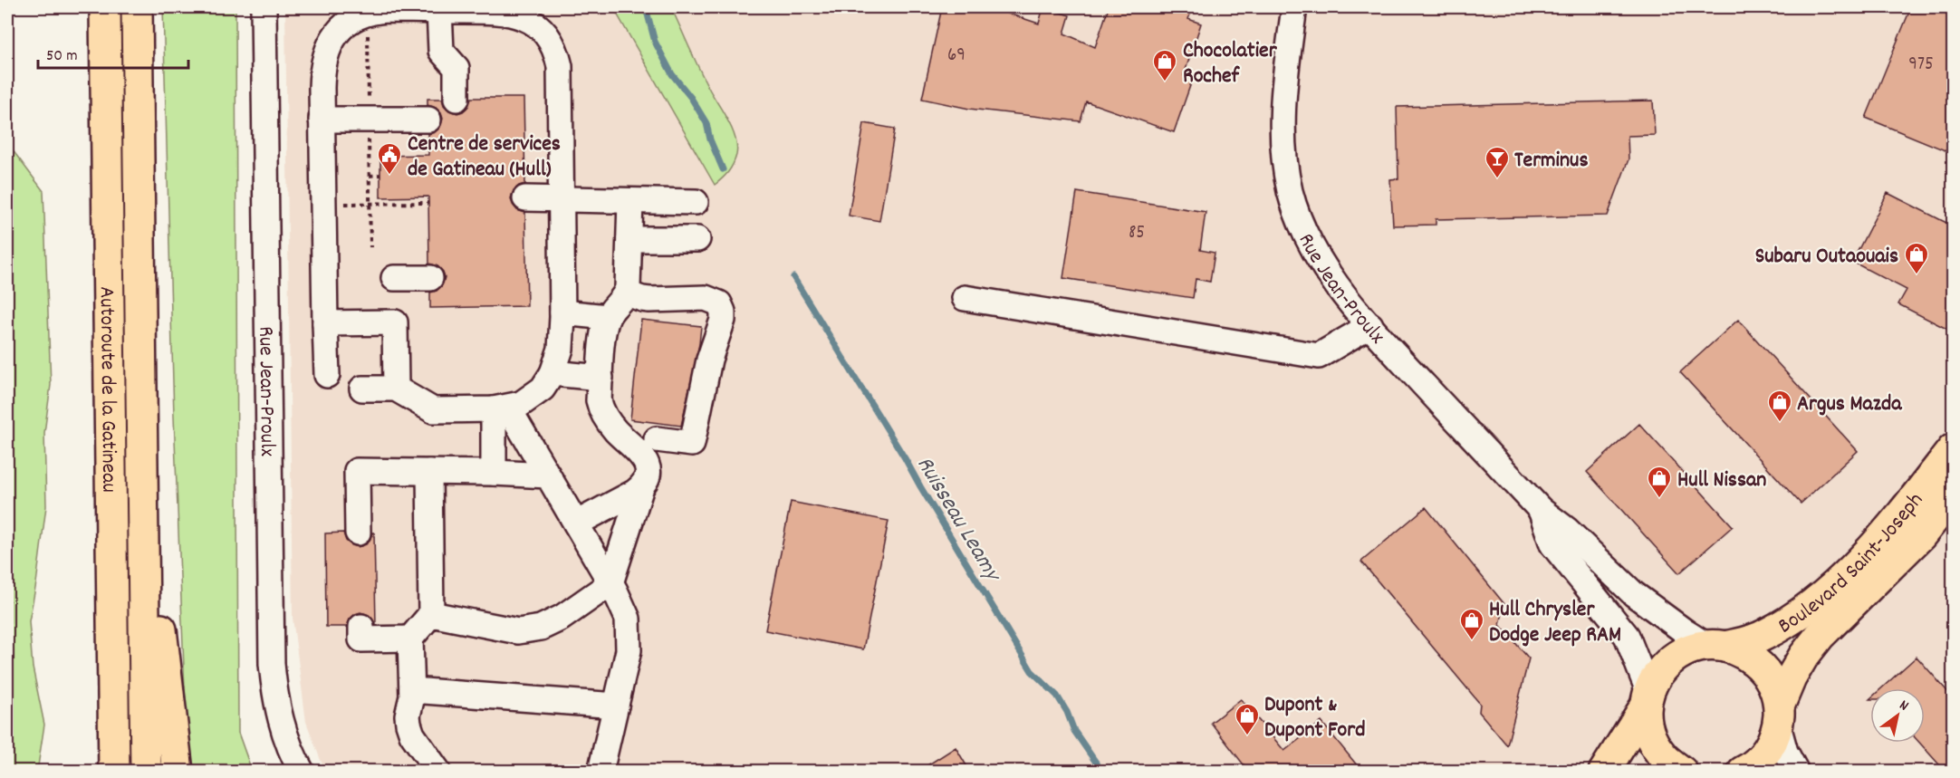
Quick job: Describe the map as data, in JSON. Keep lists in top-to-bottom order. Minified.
{"streets":{"main road":["Autoroute de la Gatineau","Boulevard Saint-Joseph"],"street":["Rue Jean-Proulx"]},"crossings":[["Rue Jean-Proulx","Boulevard Saint-Joseph"]],"water":["Ruisseau Leamy"],"places":{"shop":["Chocolatier Rochef","Subaru Outaouais","Argus Mazda","Hull Nissan","Hull Chrysler Dodge Jeep RAM","Dupont & Dupont Ford"],"public building":["Centre de services de Gatineau (Hull)"],"bar":["Terminus"]},"house_numbers":["69","975","85"],"scale_bar":"50 m","north":"top right"}
